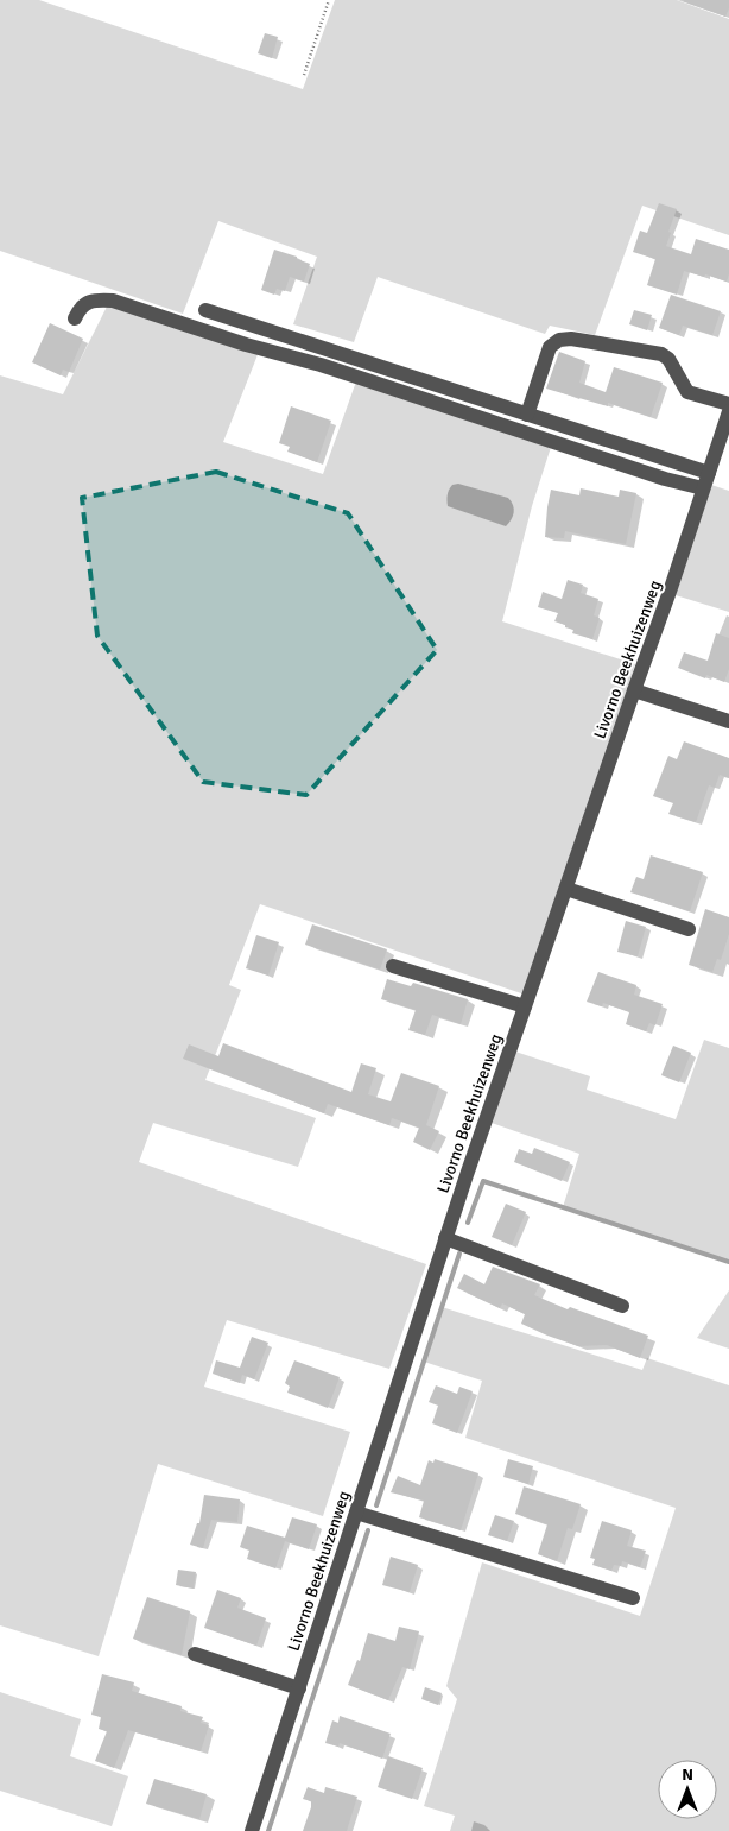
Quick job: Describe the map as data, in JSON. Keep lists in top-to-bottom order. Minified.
{"streets":{"street":["Livorno Beekhuizenweg"]},"north":"top"}
